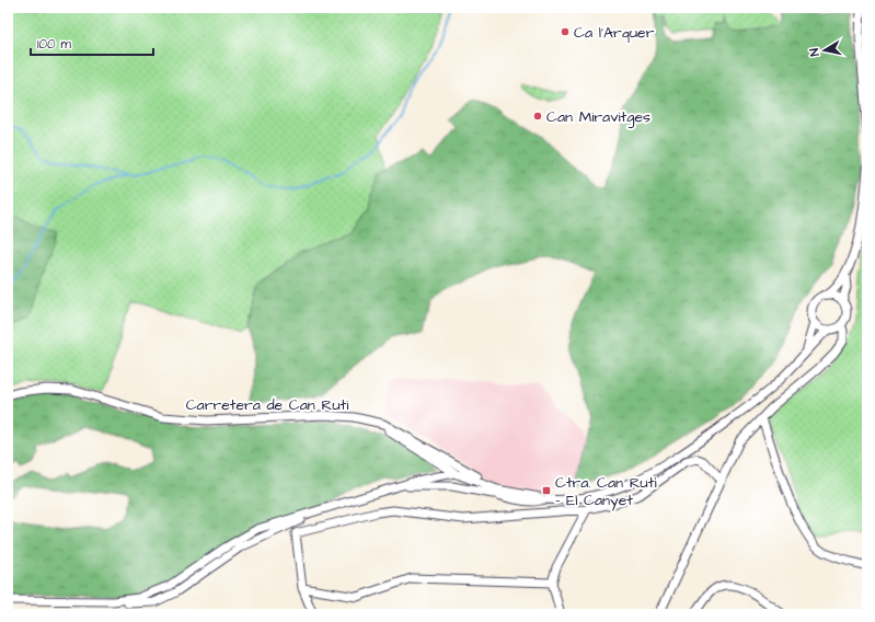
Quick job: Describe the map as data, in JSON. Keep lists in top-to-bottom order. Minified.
{"streets":{"street":["Carretera de Can Ruti"]},"places":{"other":["Ca l'Arquer","Can Miravitges"],"transit":["Ctra. Can Ruti - El Canyet"]},"scale_bar":"100 m","north":"left"}
